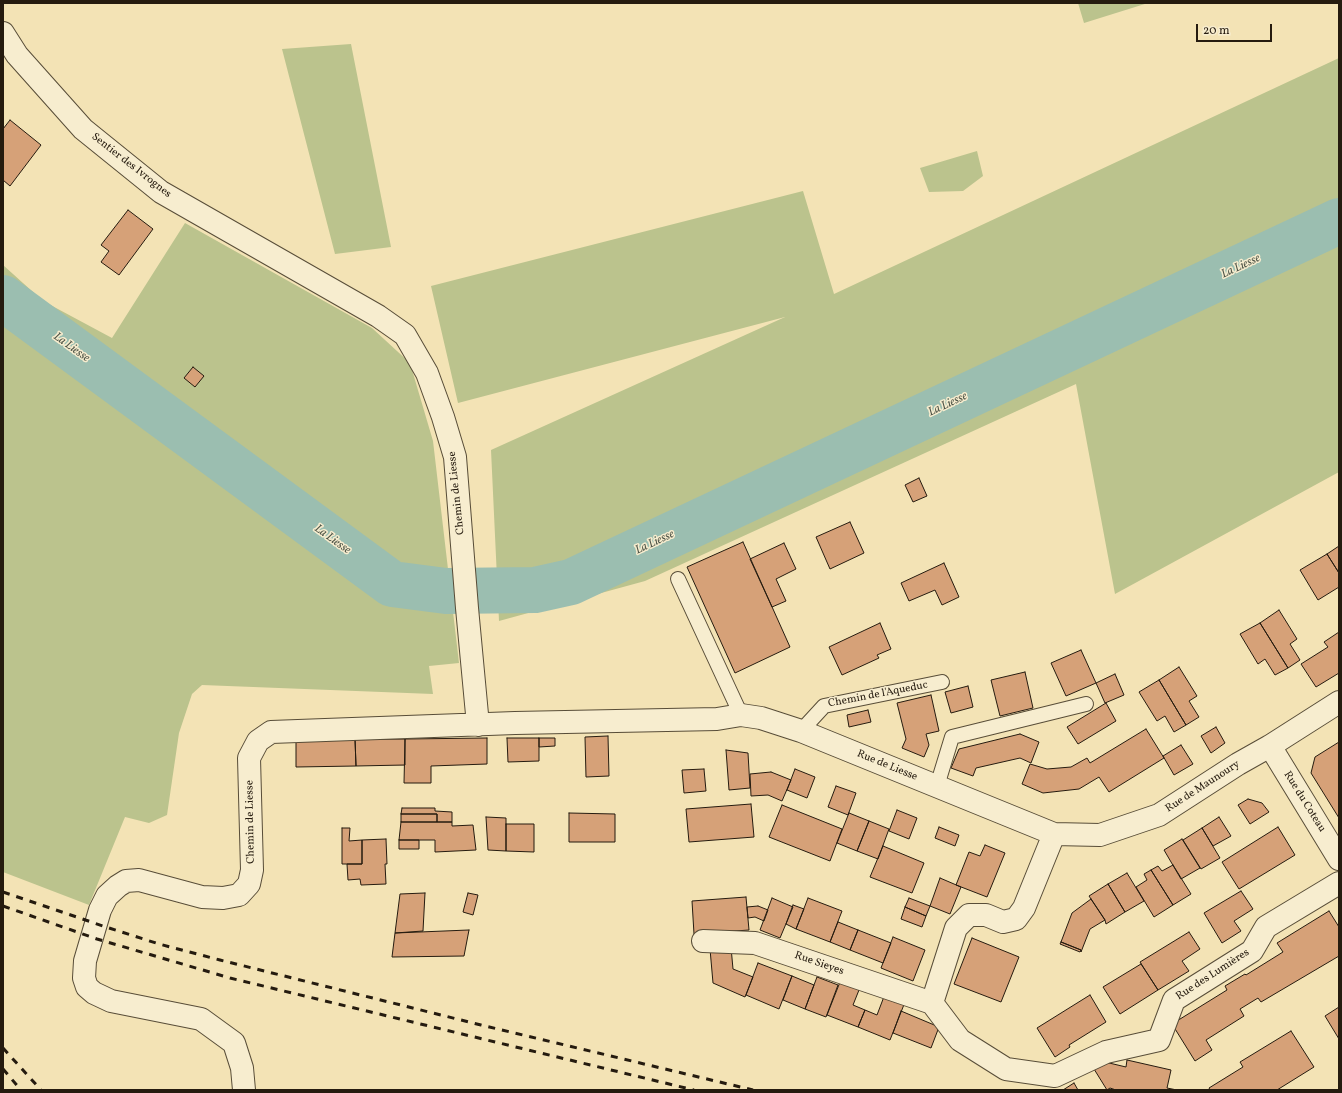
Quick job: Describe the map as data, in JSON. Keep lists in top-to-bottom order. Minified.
{"streets":{"street":["Sentier des Ivrognes","Chemin de Liesse","Rue de Liesse","Rue de Maunoury","Rue du Coteau","Rue Sieyes","Rue des Lumières"],"lane":["Chemin de l'Aqueduc"]},"crossings":[["Sentier des Ivrognes","Chemin de Liesse"],["Chemin de Liesse","Rue de Liesse"],["Chemin de l'Aqueduc","Rue de Liesse"],["Rue de Liesse","Rue de Maunoury"],["Rue de Maunoury","Rue du Coteau"],["Rue Sieyes","Rue des Lumières"]],"water":["La Liesse"],"scale_bar":"20 m"}
